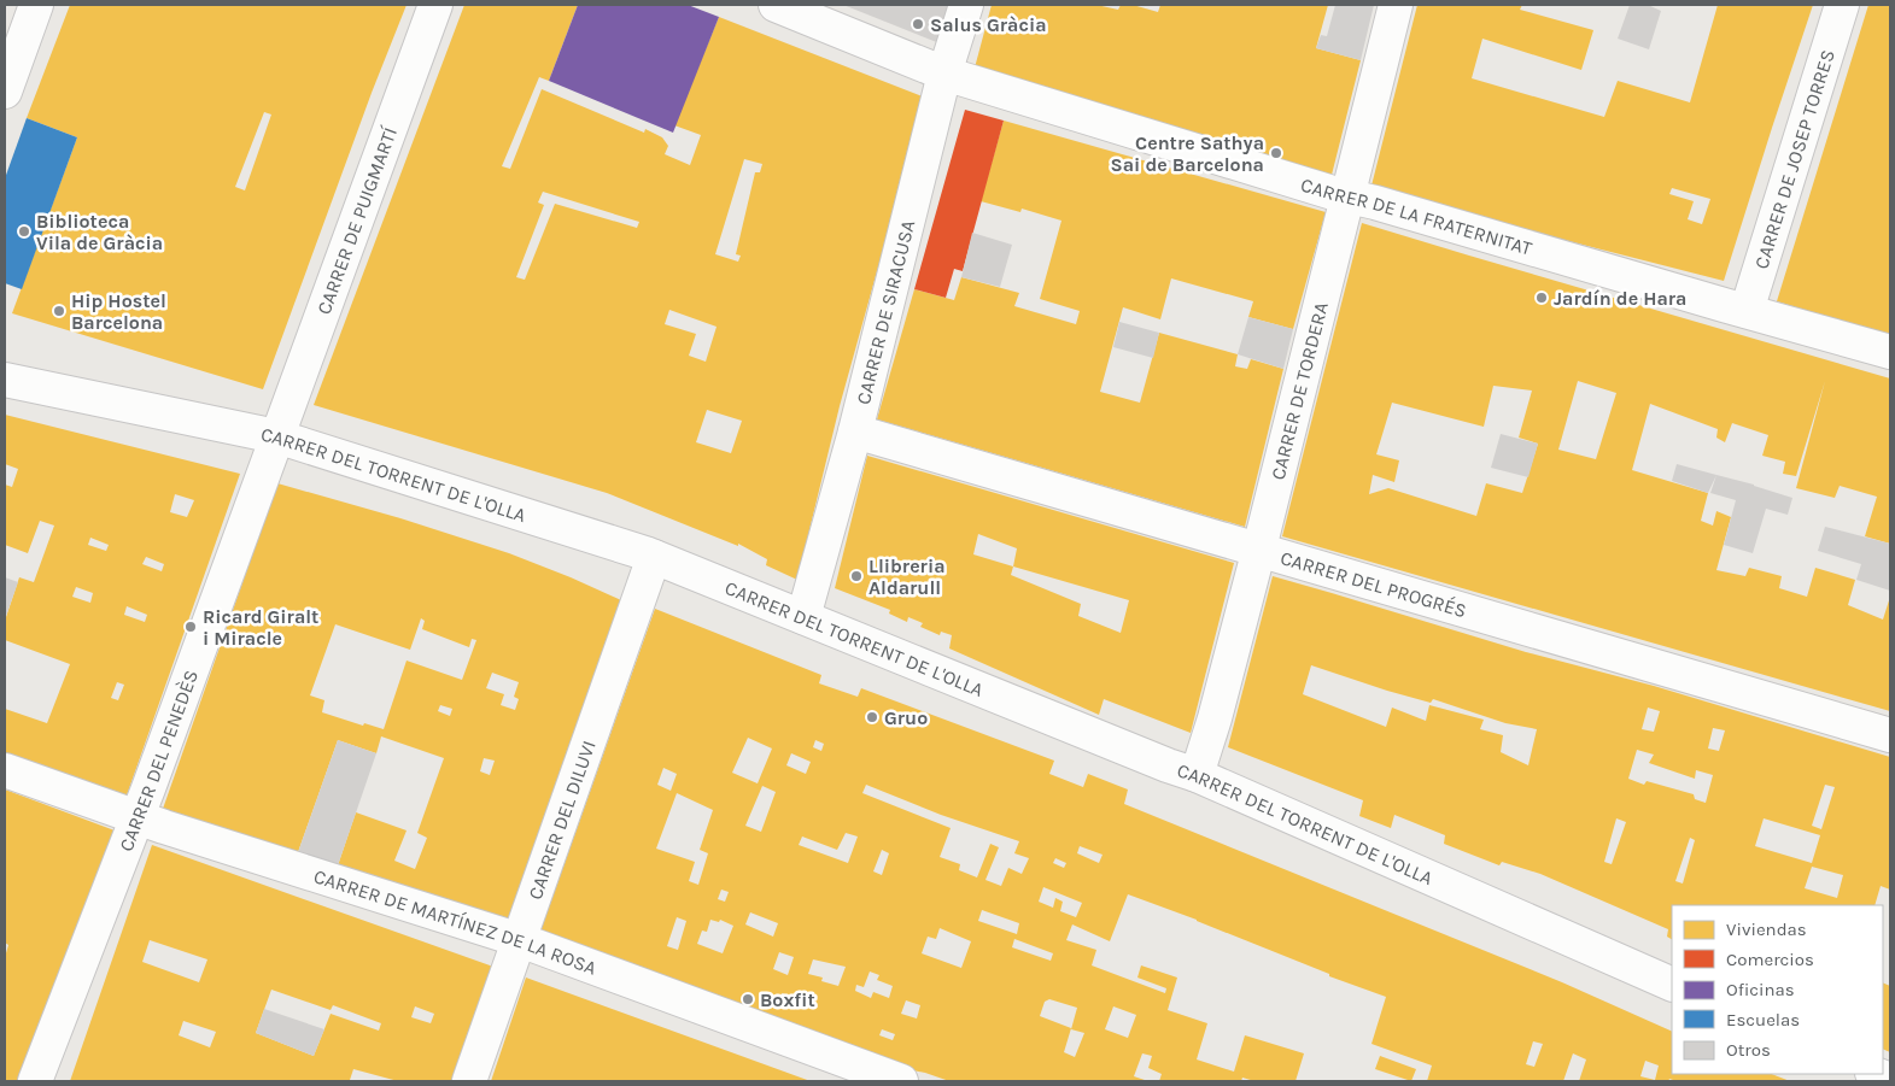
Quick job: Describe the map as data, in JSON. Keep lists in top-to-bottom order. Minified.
{"streets":{"street":["CARRER DE JOSEP TORRES","CARRER DE LA FRATERNITAT","CARRER DE PUIGMARTÍ","CARRER DE SIRACUSA","CARRER DE TORDERA","CARRER DEL TORRENT DE L'OLLA","CARRER DEL PROGRÉS","CARRER DEL PENEDÈS","CARRER DEL DILUVI","CARRER DE MARTÍNEZ DE LA ROSA"]},"crossings":[["CARRER DE JOSEP TORRES","CARRER DE LA FRATERNITAT"],["CARRER DE LA FRATERNITAT","CARRER DE SIRACUSA"],["CARRER DE LA FRATERNITAT","CARRER DE TORDERA"],["CARRER DE PUIGMARTÍ","CARRER DEL TORRENT DE L'OLLA"],["CARRER DE PUIGMARTÍ","CARRER DEL PENEDÈS"],["CARRER DE SIRACUSA","CARRER DEL TORRENT DE L'OLLA"],["CARRER DE SIRACUSA","CARRER DEL PROGRÉS"],["CARRER DE TORDERA","CARRER DEL TORRENT DE L'OLLA"],["CARRER DE TORDERA","CARRER DEL PROGRÉS"],["CARRER DEL TORRENT DE L'OLLA","CARRER DEL PENEDÈS"],["CARRER DEL TORRENT DE L'OLLA","CARRER DEL DILUVI"],["CARRER DEL PENEDÈS","CARRER DE MARTÍNEZ DE LA ROSA"],["CARRER DEL DILUVI","CARRER DE MARTÍNEZ DE LA ROSA"]],"places":["Salus Gràcia","Centre Sathya Sai de Barcelona","Biblioteca Vila de Gràcia","Jardín de Hara","Hip Hostel Barcelona","Llibreria Aldarull","Ricard Giralt i Miracle","Gruo","Boxfit"],"legend":["Viviendas","Comercios","Oficinas","Escuelas","Otros"]}
